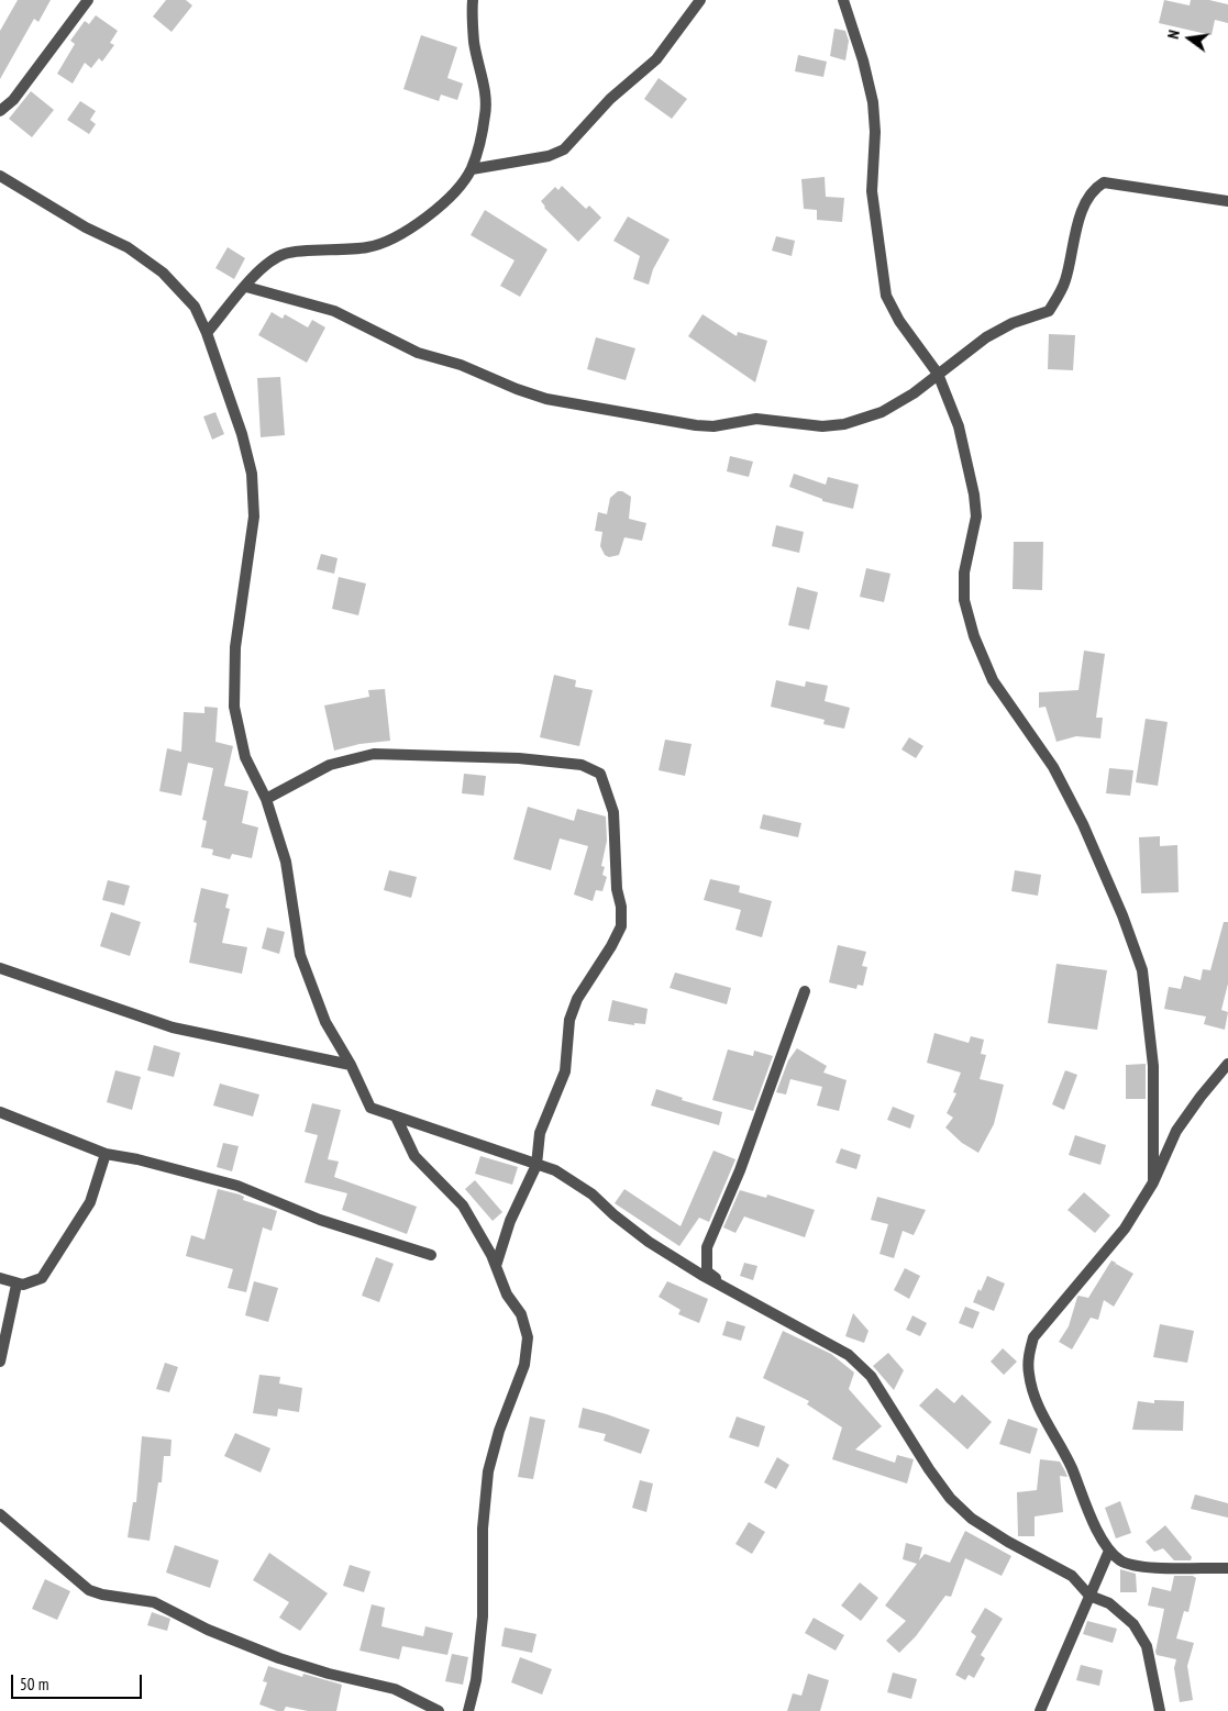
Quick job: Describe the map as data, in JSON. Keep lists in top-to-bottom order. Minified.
{"scale_bar":"50 m","north":"left"}
